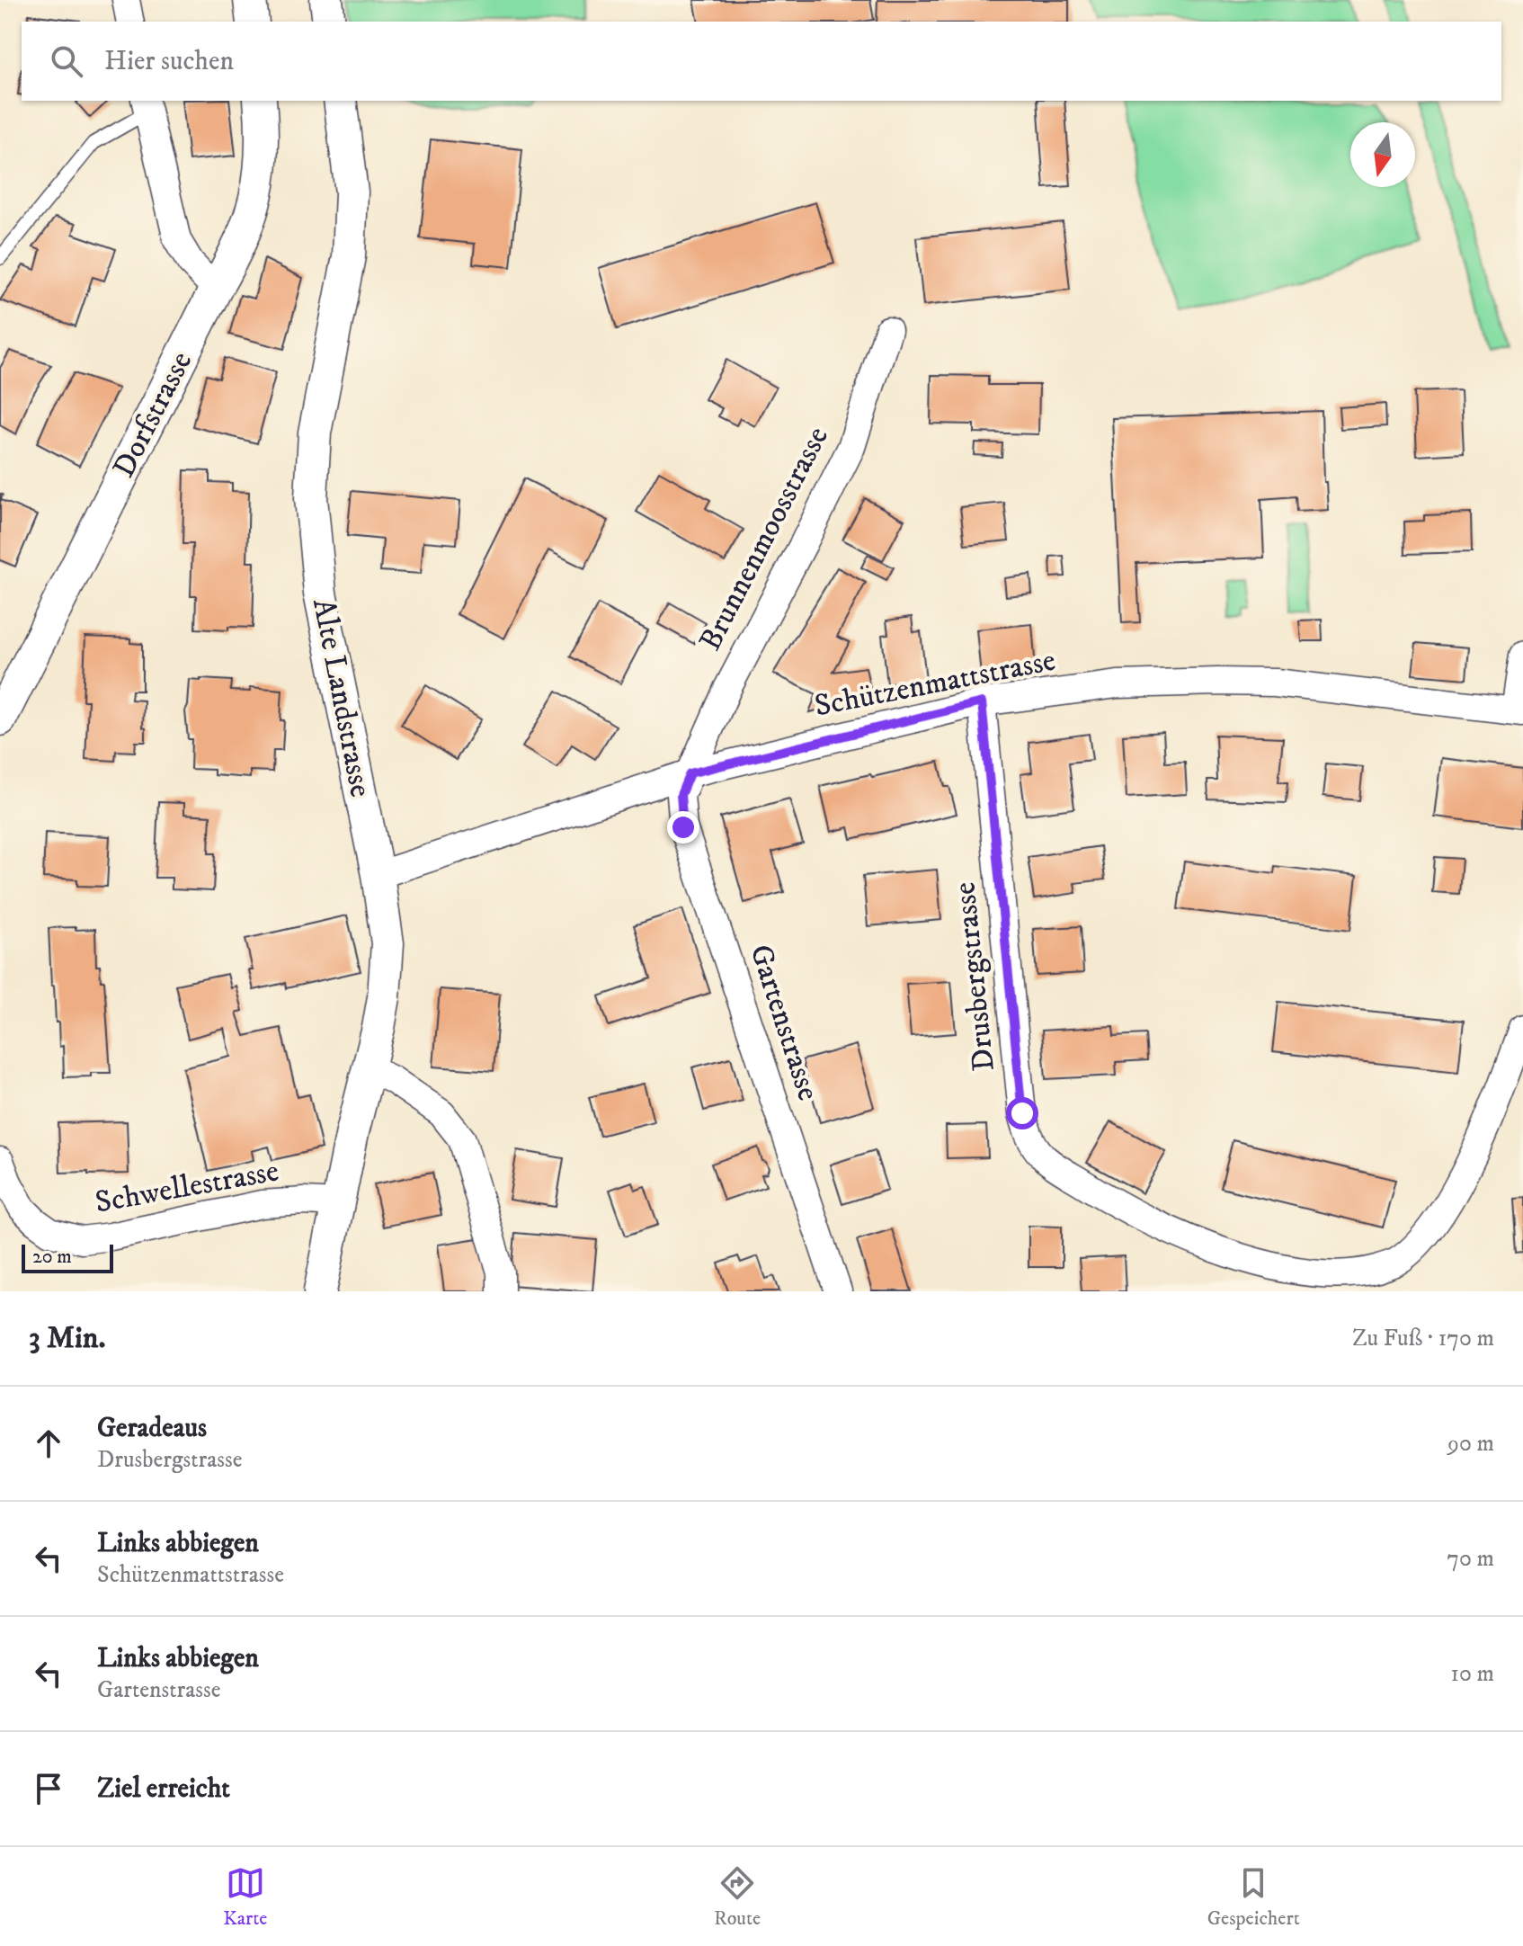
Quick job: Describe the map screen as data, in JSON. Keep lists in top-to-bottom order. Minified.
{"streets":{"street":["Dorfstrasse","Brunnenmoosstrasse","Schützenmattstrasse","Alte Landstrasse","Drusbergstrasse","Gartenstrasse","Schwellestrasse"]},"crossings":[["Brunnenmoosstrasse","Schützenmattstrasse"],["Brunnenmoosstrasse","Gartenstrasse"],["Schützenmattstrasse","Alte Landstrasse"],["Schützenmattstrasse","Drusbergstrasse"],["Schützenmattstrasse","Gartenstrasse"],["Alte Landstrasse","Schwellestrasse"]],"scale_bar":"20 m","north":"bottom","page":{"search":"Hier suchen","scale":"20 m","heading":["3 Min.","Zu Fuß · 170 m"],"list":[["Geradeaus","Drusbergstrasse","90 m"],["Links abbiegen","Schützenmattstrasse","70 m"],["Links abbiegen","Gartenstrasse","10 m"],"Ziel erreicht"],"nav":["Karte","Route","Gespeichert"]}}
